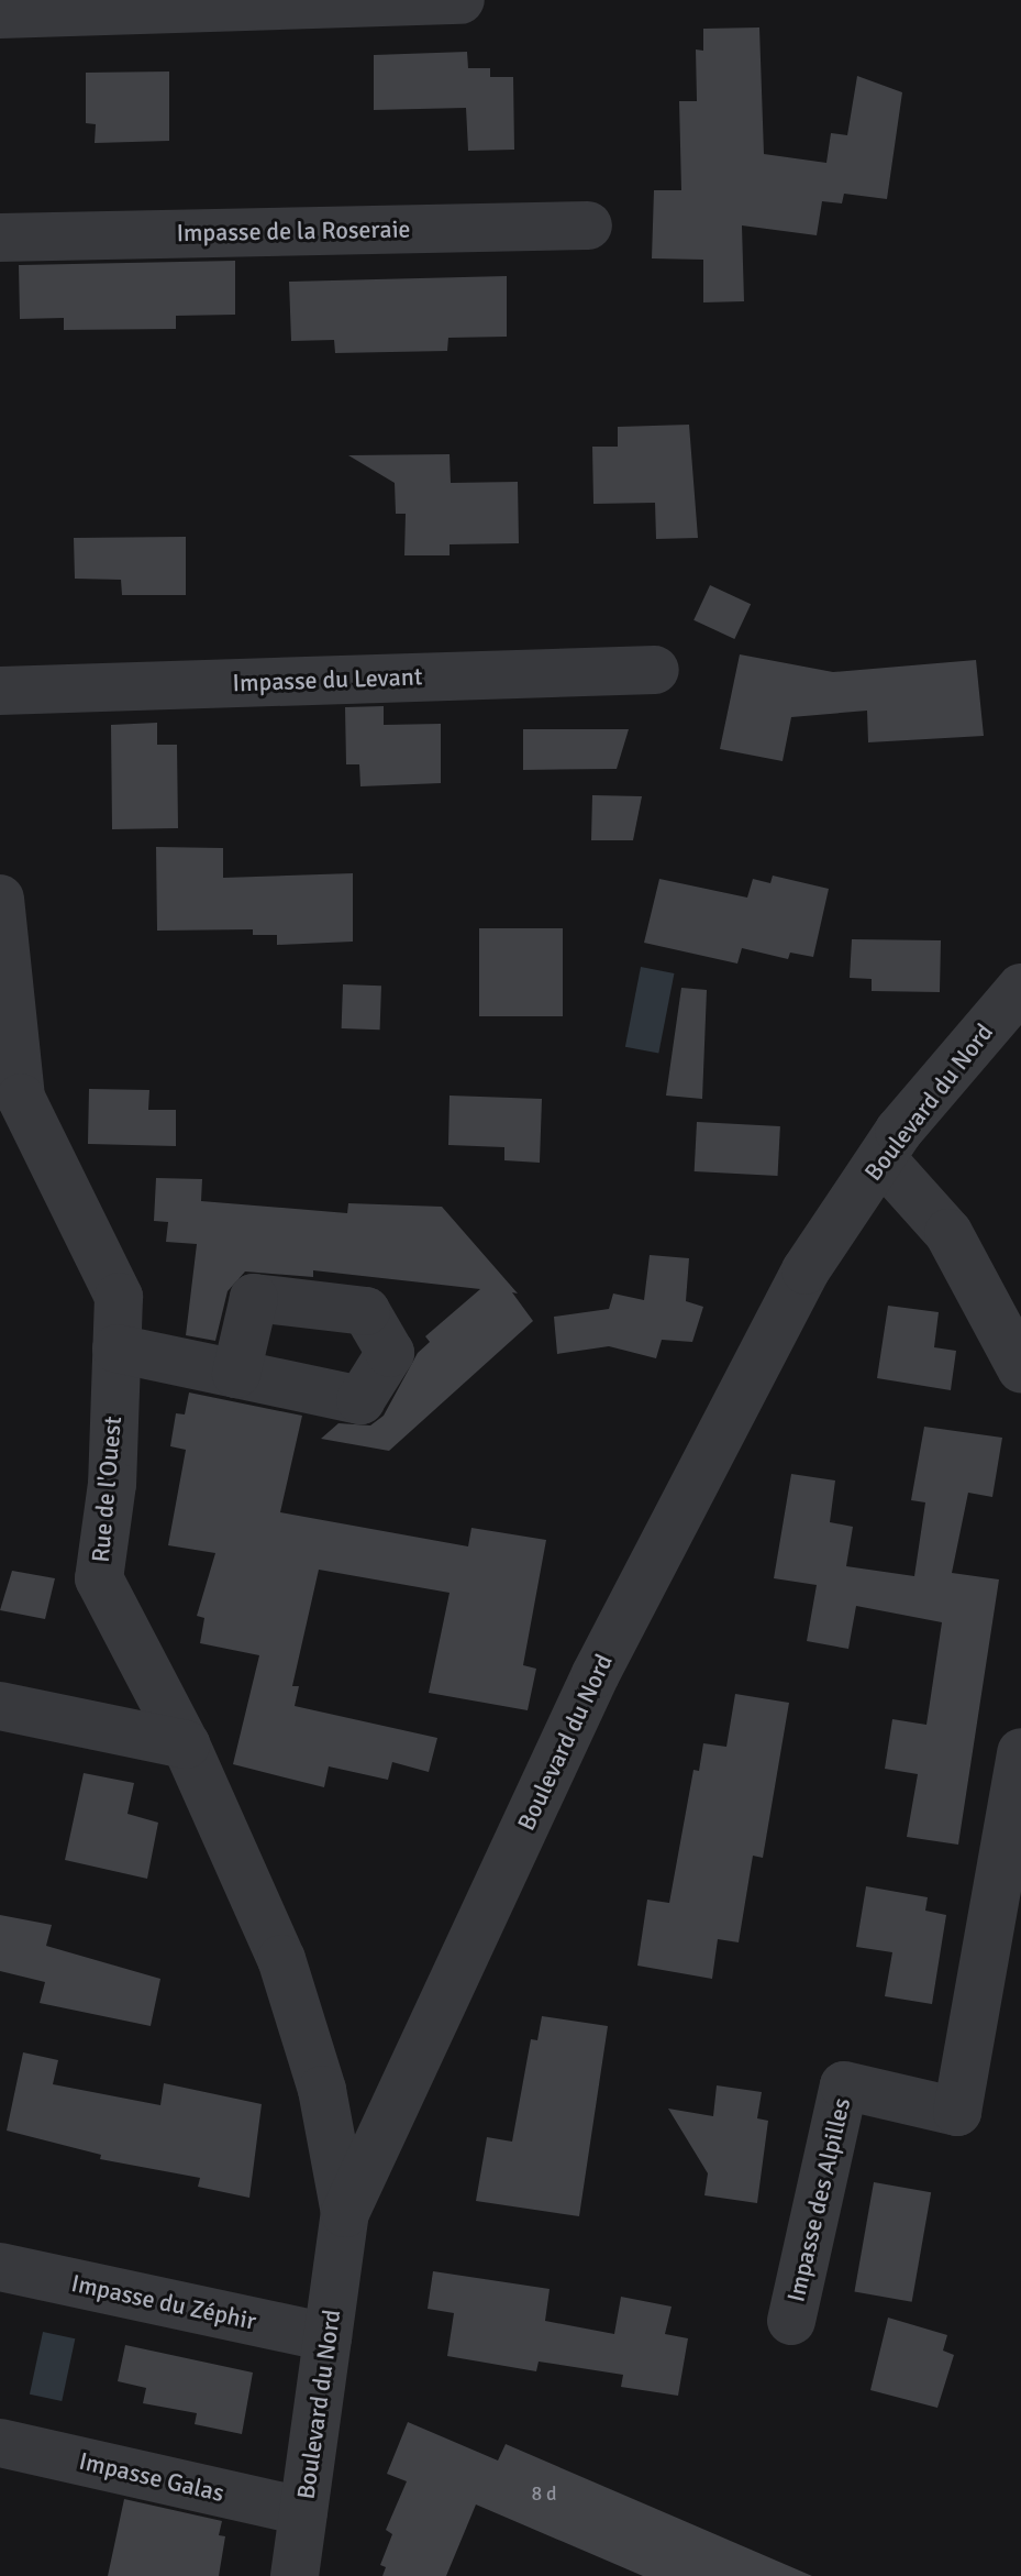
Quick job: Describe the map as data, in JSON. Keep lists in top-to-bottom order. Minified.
{"streets":{"street":["Impasse de la Roseraie","Impasse du Levant","Boulevard du Nord","Rue de l'Ouest","Impasse des Alpilles","Impasse du Zéphir","Impasse Galas"]},"crossings":[["Boulevard du Nord","Rue de l'Ouest"],["Boulevard du Nord","Impasse du Zéphir"],["Boulevard du Nord","Impasse Galas"]],"house_numbers":["8 d"]}
